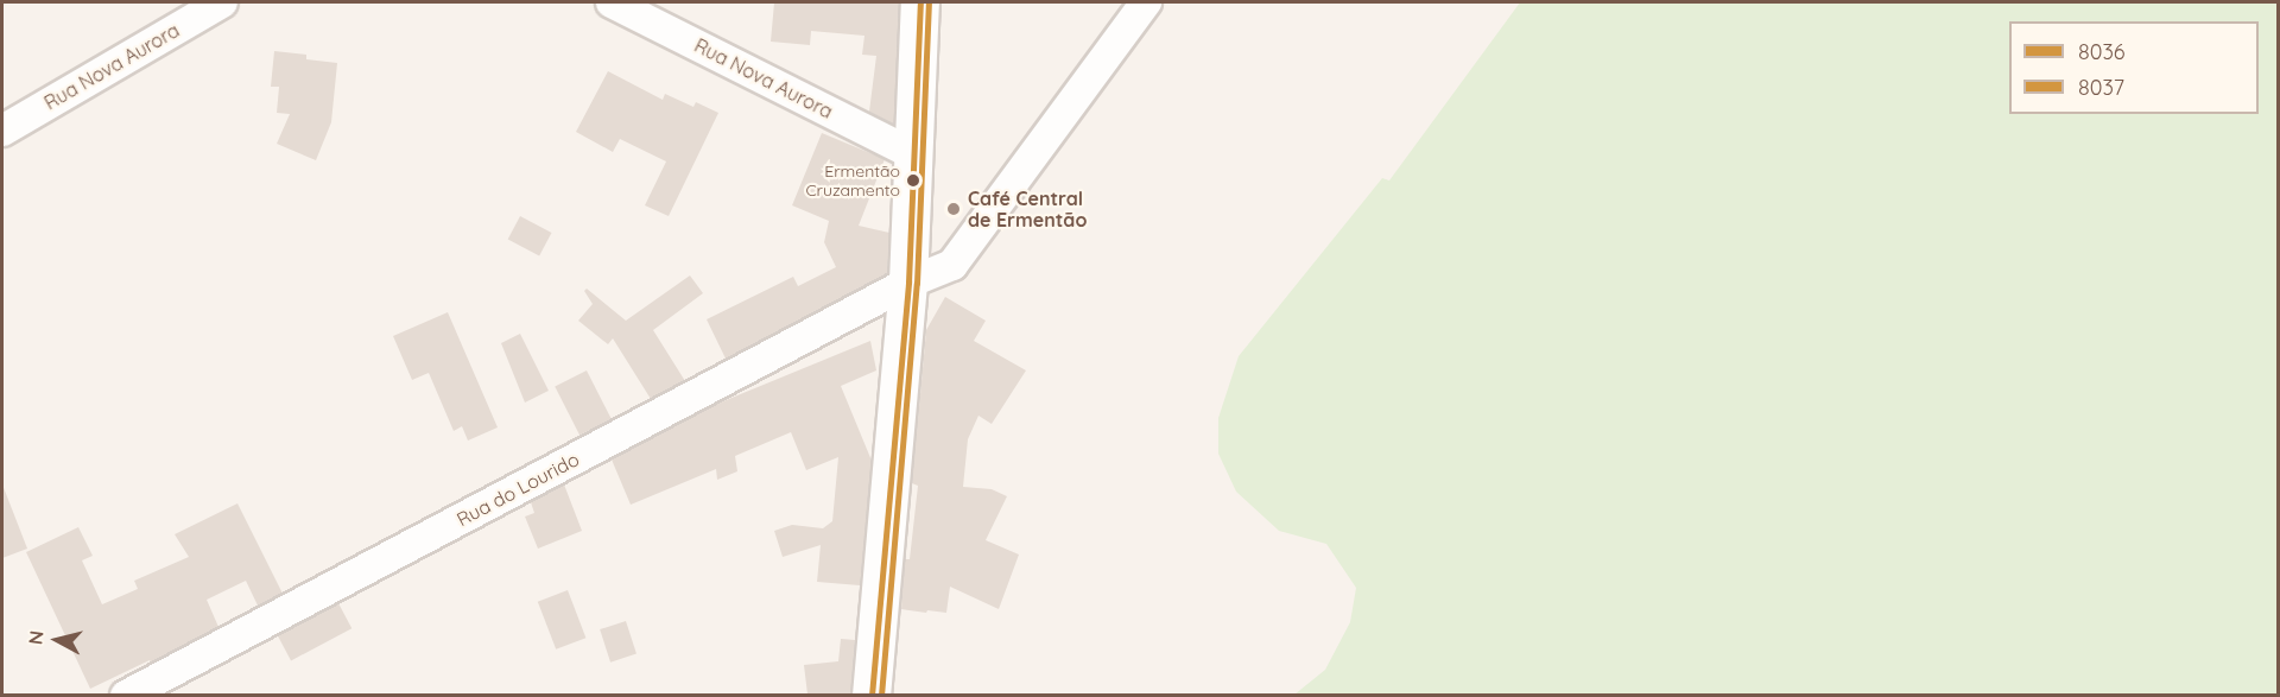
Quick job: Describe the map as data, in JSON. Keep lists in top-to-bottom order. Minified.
{"streets":{"street":["Rua Nova Aurora","Rua do Lourido"]},"places":["Ermentão Cruzamento","Café Central de Ermentão"],"lines":["transit line 8036","transit line 8037"],"legend":["8036","8037"],"north":"left"}
